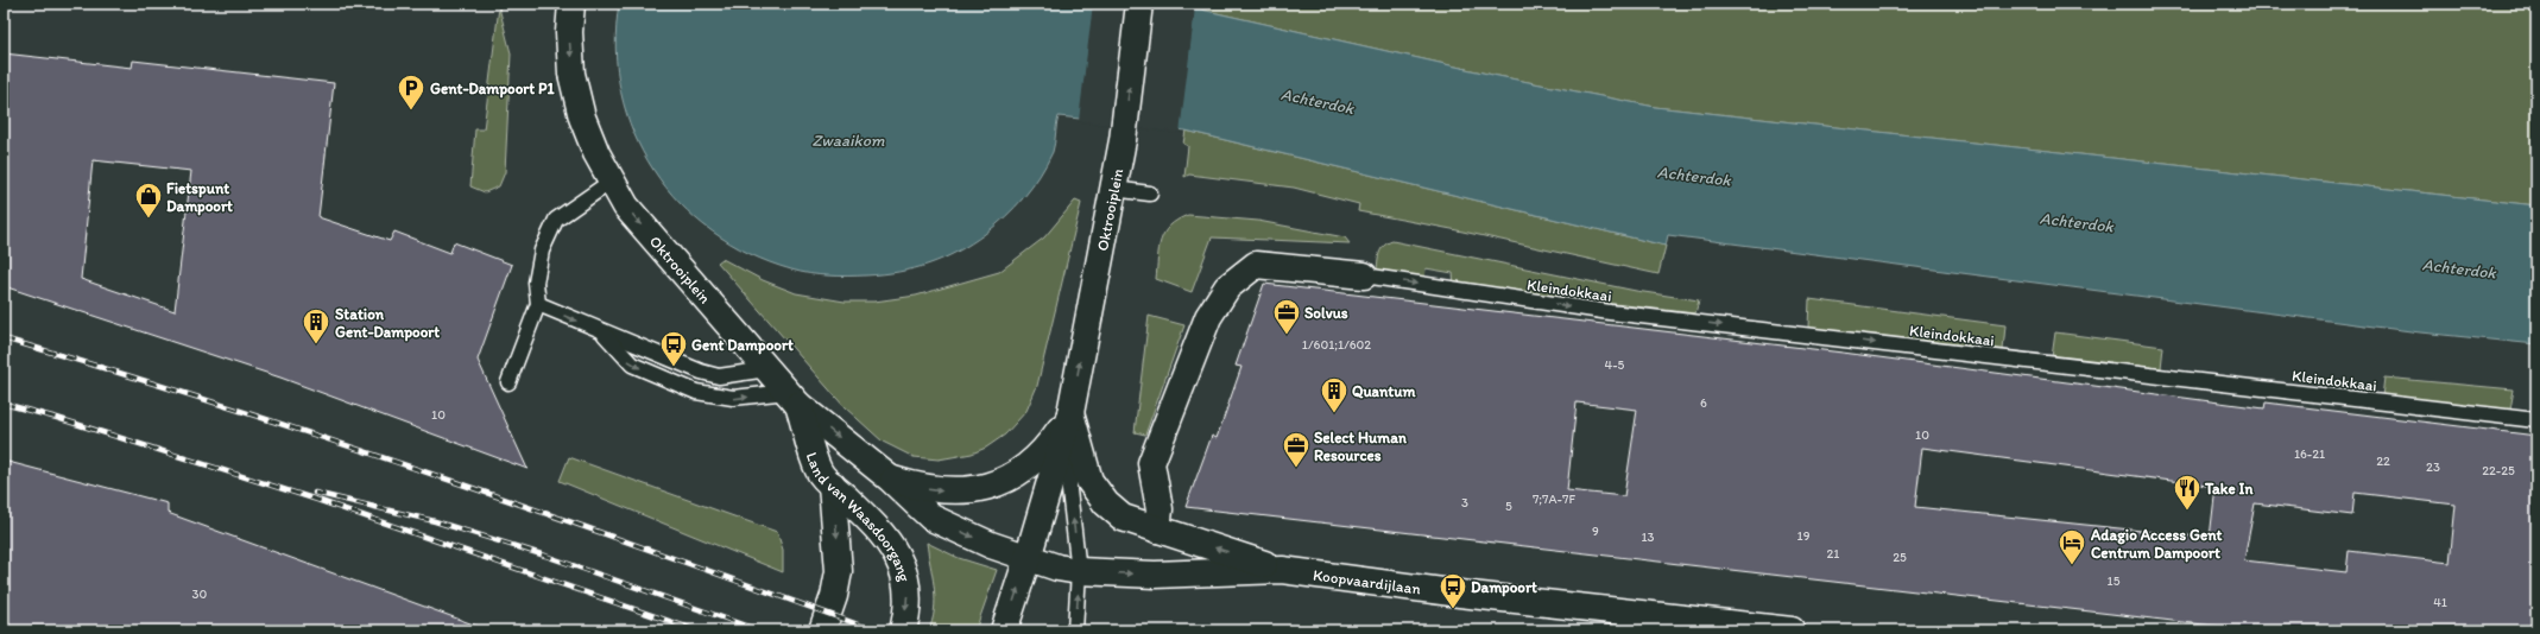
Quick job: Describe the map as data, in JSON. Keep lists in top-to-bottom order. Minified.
{"streets":{"main road":["Oktrooiplein","Land van Waasdoorgang","Koopvaardijlaan"],"lane":["Kleindokkaai"]},"crossings":[["Oktrooiplein","Land van Waasdoorgang"],["Oktrooiplein","Koopvaardijlaan"]],"one_way":["Kleindokkaai","Land van Waasdoorgang"],"water":["Achterdok","Zwaaikom"],"places":{"parking":["Gent-Dampoort P1"],"shop":["Fietspunt Dampoort"],"office":["Solvus","Select Human Resources"],"building":["Station Gent-Dampoort","Quantum"],"bus stop":["Gent Dampoort","Dampoort"],"restaurant":["Take In"],"hotel":["Adagio Access Gent Centrum Dampoort"]},"house_numbers":["1/601;1/602","4-5","6","10","10","16-21","22","23","22-25","7;7A-7F","3","5","9","19","13","21","25","15","30","41"]}
